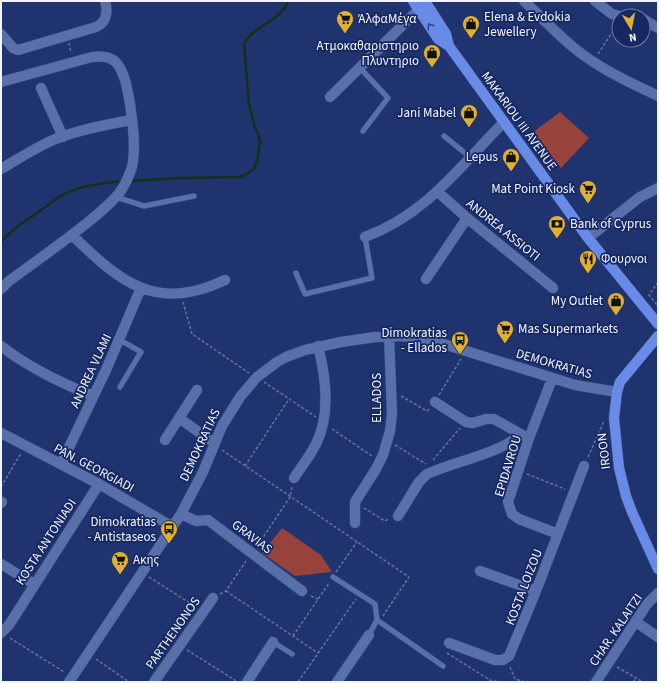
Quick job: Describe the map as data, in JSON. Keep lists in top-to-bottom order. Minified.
{"streets":{"street":["MAKARIOU III AVENUE","ANDREA ASSIOTI","DEMOKRATIAS","ANDREA VLAMI","ELLADOS","IROON","EPIDAVROU","PAN. GEORGIADI","GRAVIAS","KOSTA ANTONIADI","KOSTA LOIZOU","CHAR. KALAITZI","PARTHENONOS"]},"crossings":[["DEMOKRATIAS","ELLADOS"],["DEMOKRATIAS","IROON"],["DEMOKRATIAS","EPIDAVROU"],["DEMOKRATIAS","PAN. GEORGIADI"],["DEMOKRATIAS","GRAVIAS"],["ANDREA VLAMI","PAN. GEORGIADI"],["EPIDAVROU","KOSTA LOIZOU"],["PAN. GEORGIADI","KOSTA ANTONIADI"]],"places":{"supermarket":["ΆλφαΜέγα","Mat Point Kiosk","Mas Supermarkets","Ακης"],"shop":["Elena & Evdokia Jewellery","Ατμοκαθαριστηριο Πλυντηριο","Jani Mabel","Lepus","My Outlet"],"bank":["Bank of Cyprus"],"restaurant":["Φουρνοι"],"bus stop":["Dimokratias - Ellados","Dimokratias - Antistaseos"]},"north":"bottom"}
